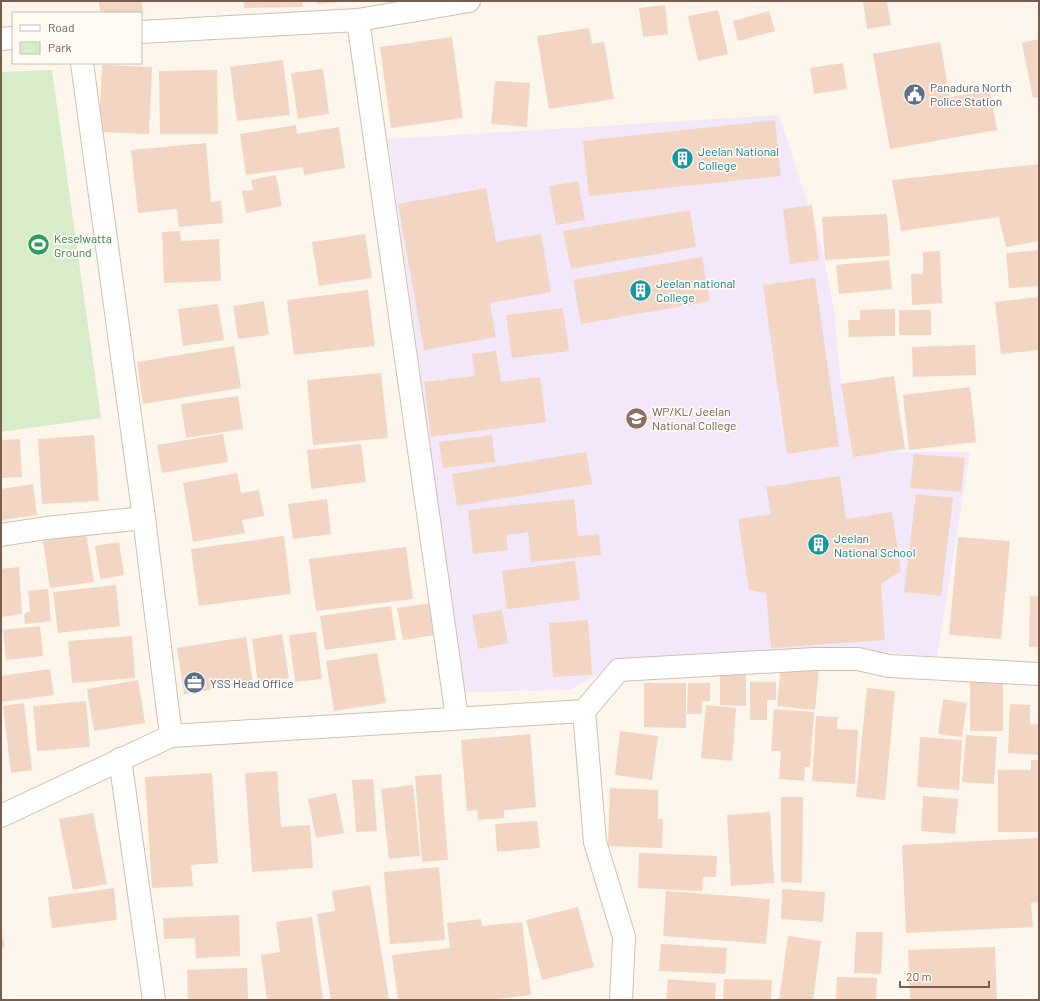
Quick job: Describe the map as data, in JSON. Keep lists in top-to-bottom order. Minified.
{"places":{"public building":["Panadura North Police Station"],"building":["Jeelan National College","Jeelan national College","Jeelan National School"],"sports":["Keselwatta Ground"],"school or university":["WP/KL/ Jeelan National College"],"office":["YSS Head Office"]},"legend":["Road","Park"],"scale_bar":"20 m"}
